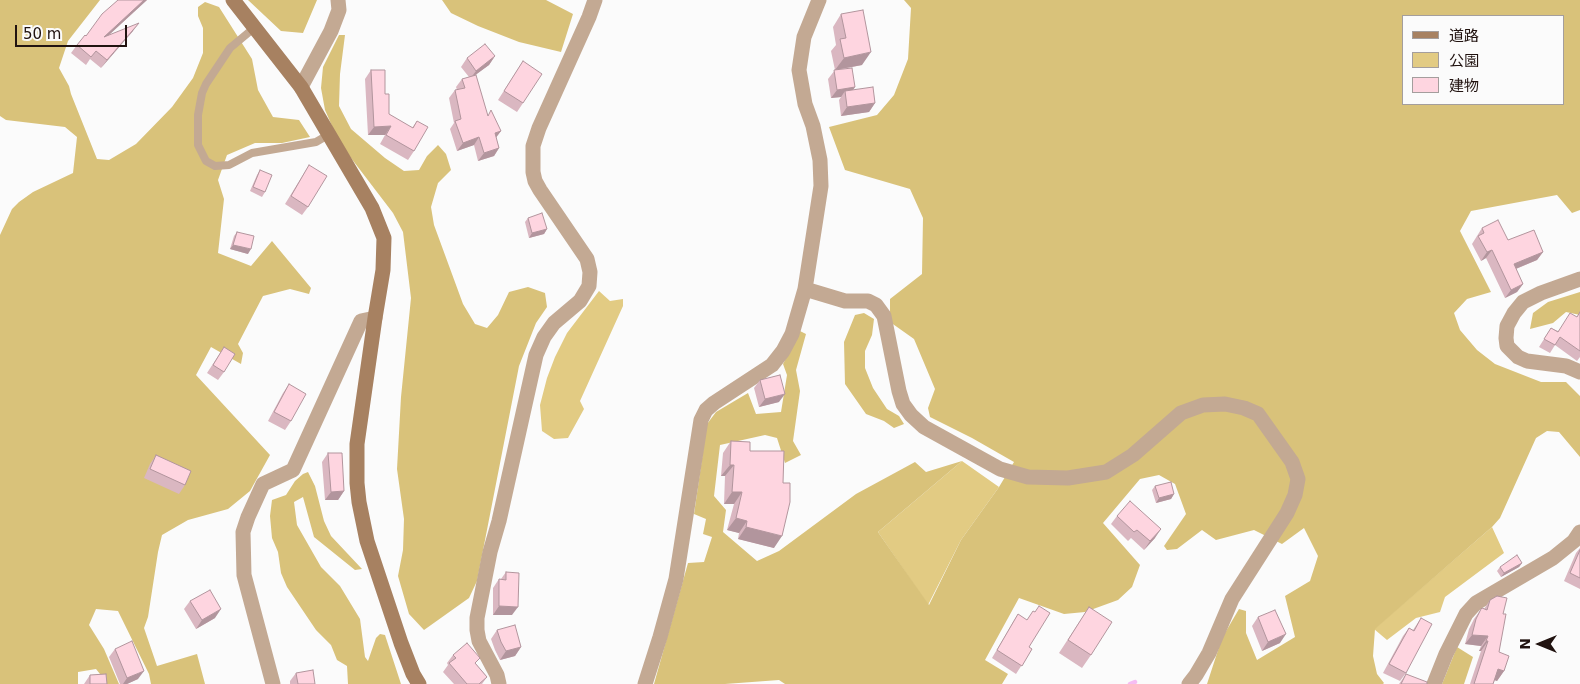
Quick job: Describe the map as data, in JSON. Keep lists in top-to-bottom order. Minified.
{"legend":["道路","公園","建物"],"scale_bar":"50 m","north":"left"}
